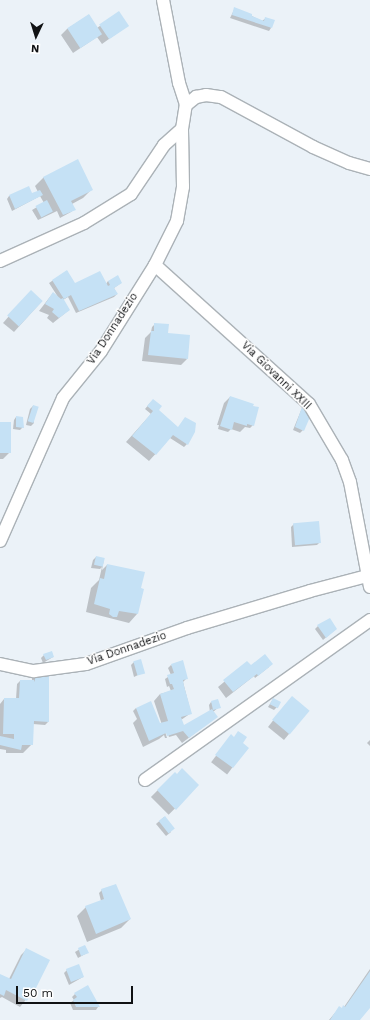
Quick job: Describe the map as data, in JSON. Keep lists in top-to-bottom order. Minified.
{"streets":{"street":["Via Donnadezio","Via Giovanni XXIII"]},"crossings":[["Via Donnadezio","Via Giovanni XXIII"]],"scale_bar":"50 m","north":"bottom"}
